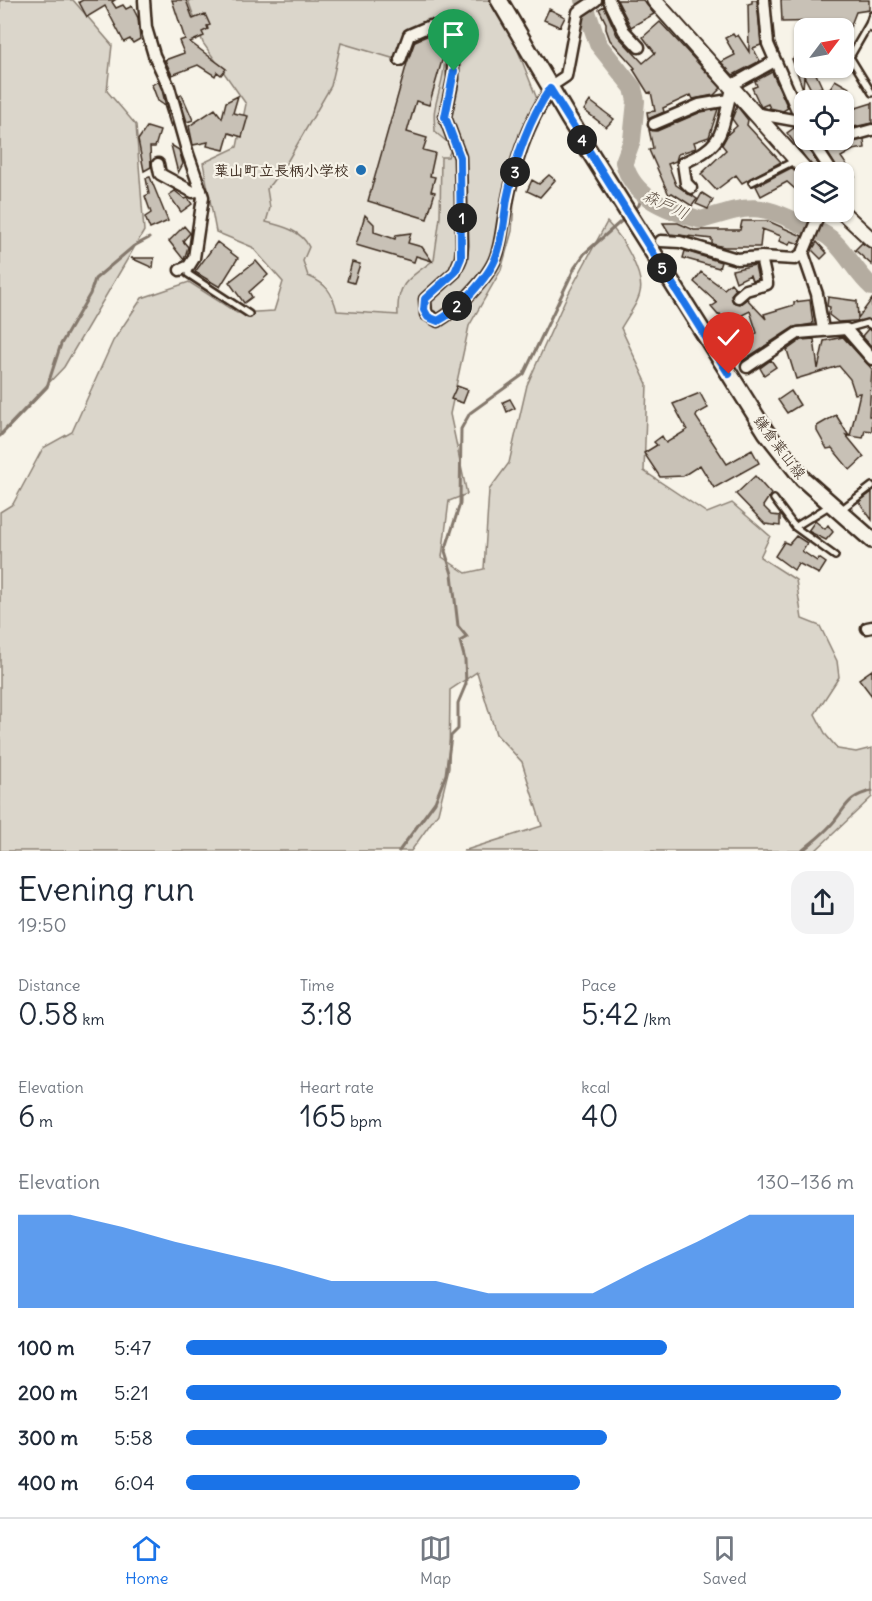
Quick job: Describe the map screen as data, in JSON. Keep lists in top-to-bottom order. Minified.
{"streets":{"main road":["鎌倉葉山線"]},"water":["森戸川"],"places":["葉山町立長柄小学校"],"north":"top right","page":{"pins":["4","3","1","5","2"],"heading":["Evening run","19:50"],"stats":[["Distance","0.58 km"],["Time","3:18"],["Pace","5:42 /km"],["Elevation","6 m"],["Heart rate","165 bpm"],["kcal","40"]],"chart":["Elevation","130–136 m"],"list":[{"name":"100 m","note":"5:47"},{"name":"200 m","note":"5:21"},{"name":"300 m","note":"5:58"},{"name":"400 m","note":"6:04"}],"tabs":["Home","Map","Saved"]}}
